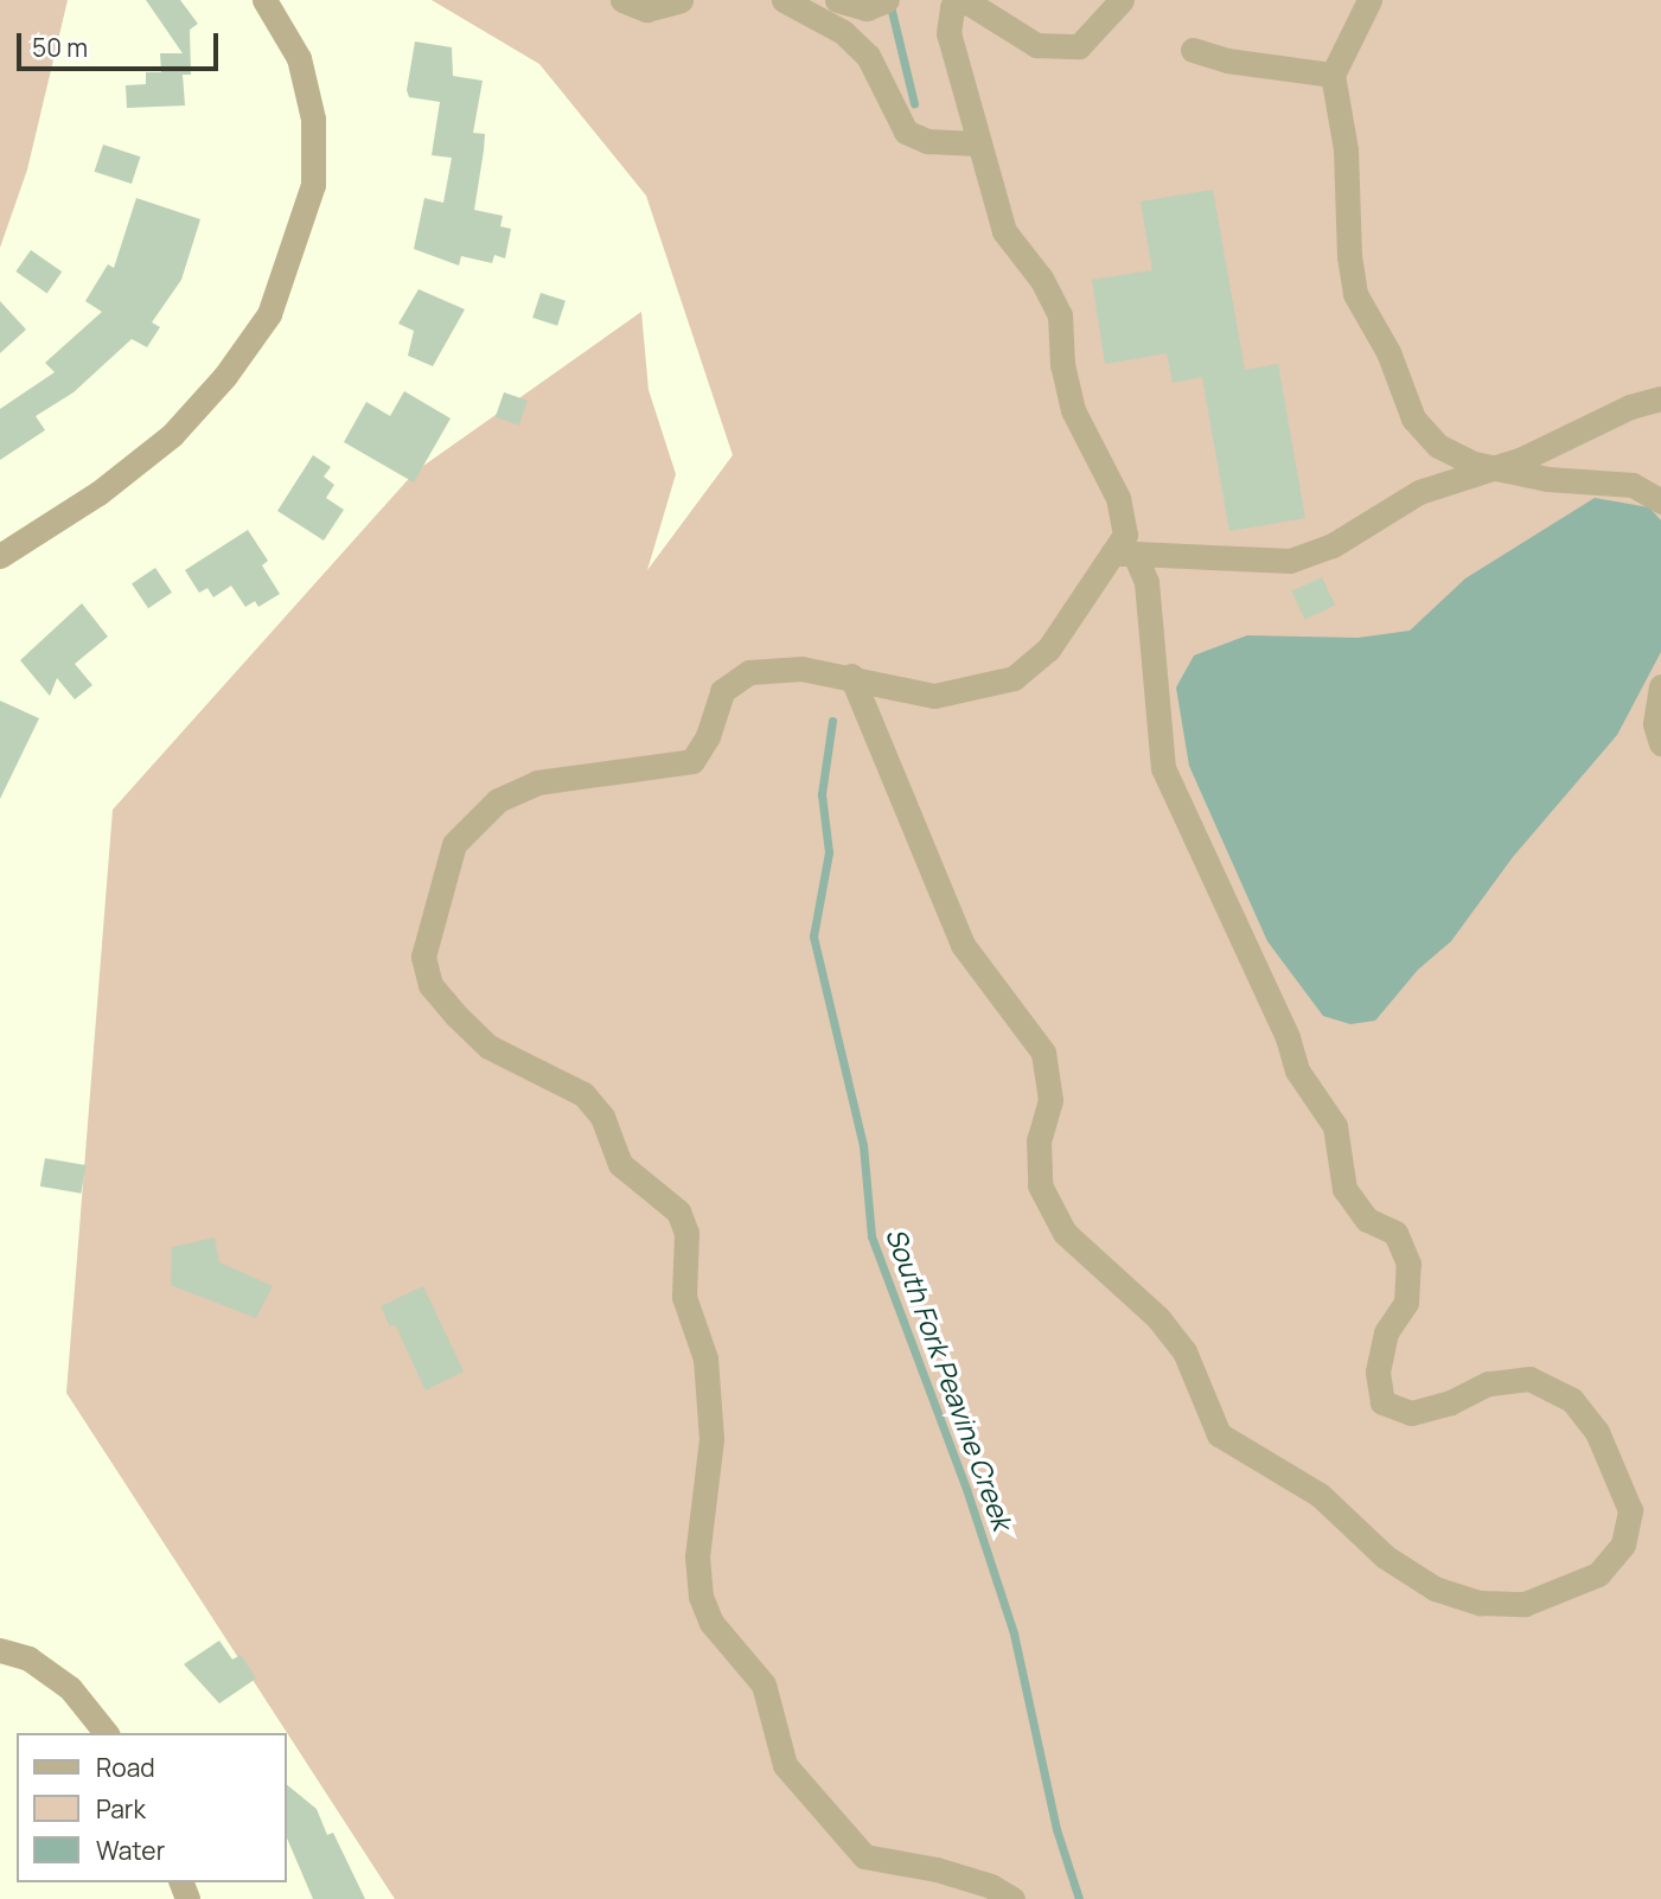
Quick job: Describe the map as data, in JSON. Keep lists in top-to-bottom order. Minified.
{"water":["South Fork Peavine Creek"],"legend":["Road","Park","Water"],"scale_bar":"50 m"}
